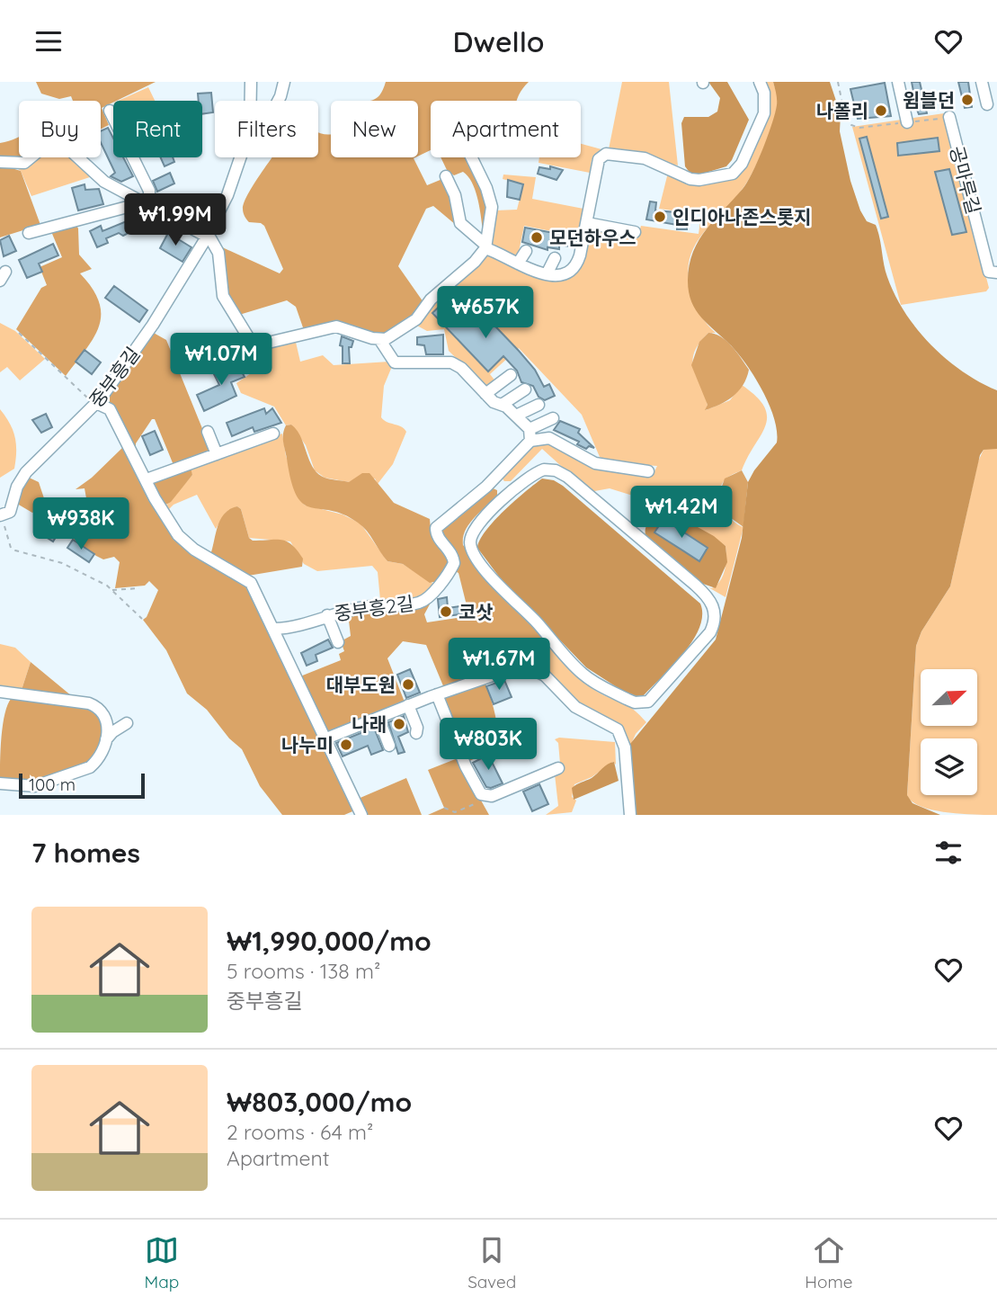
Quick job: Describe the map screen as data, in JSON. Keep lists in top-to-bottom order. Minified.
{"streets":{"street":["공마루길","중부흥길","중부흥2길"]},"places":["윔블던","나폴리","인디아나존스롯지","모던하우스","코삿","대부도원","나래","나누미"],"scale_bar":"100 m","north":"top right","page":{"header":"Dwello","chip":["Buy","Rent","Filters","New","Apartment"],"price":["₩1.99M","₩657K","₩1.07M","₩1.42M","₩938K","₩1.67M","₩803K"],"scale":"100 m","heading":"7 homes","list":[{"name":"₩1,990,000/mo","note":"5 rooms · 138 m² · 중부흥길"},{"name":"₩803,000/mo","note":"2 rooms · 64 m² · Apartment"}],"tabs":["Map","Saved","Home"]}}
